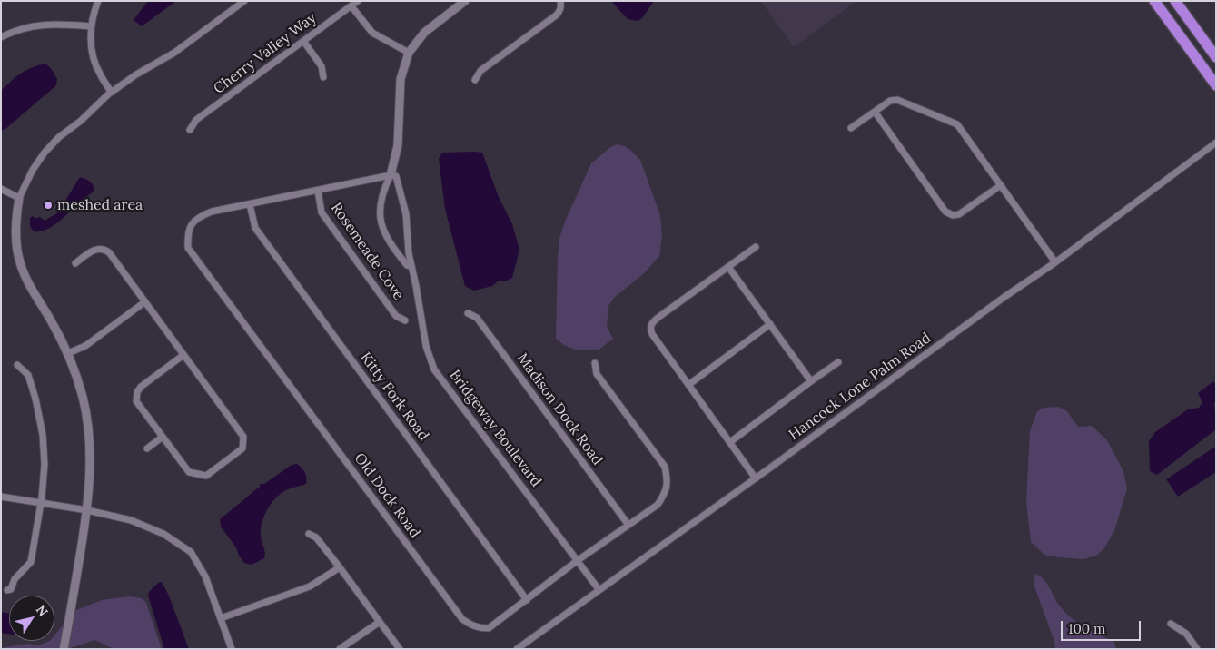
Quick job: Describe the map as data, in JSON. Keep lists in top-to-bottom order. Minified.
{"streets":{"street":["Cherry Valley Way","Rosemeade Cove","Hancock Lone Palm Road","Kitty Fork Road","Madison Dock Road","Bridgeway Boulevard","Old Dock Road"]},"crossings":[["Rosemeade Cove","Old Dock Road"],["Hancock Lone Palm Road","Bridgeway Boulevard"],["Kitty Fork Road","Old Dock Road"],["Madison Dock Road","Old Dock Road"],["Bridgeway Boulevard","Old Dock Road"]],"places":["meshed area"],"scale_bar":"100 m","north":"top right"}
